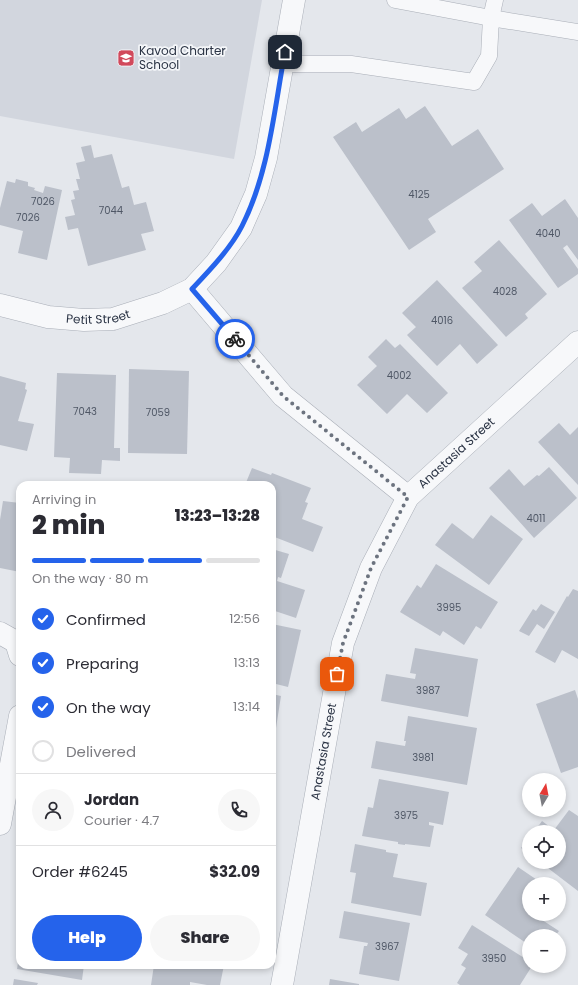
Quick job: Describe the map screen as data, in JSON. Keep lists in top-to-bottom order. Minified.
{"streets":{"street":["Petit Street","Anastasia Street"]},"places":{"school or university":["Kavod Charter School"]},"house_numbers":["4125","7026","7044","7026","4040","4028","4016","4002","7043","7059","4011","3995","3987","3981","3975","3967","3950"],"north":"top","page":{"heading":["2 min","Arriving in","13:23–13:28"],"panel":["Jordan","Courier · 4.7","Order #6245","$32.09"],"bar":"On the way · 80 m","list":[["Confirmed","12:56"],["Preparing","13:13"],["On the way","13:14"],"Delivered"],"map_buttons":["+","−"],"buttons":["Help","Share"]}}
